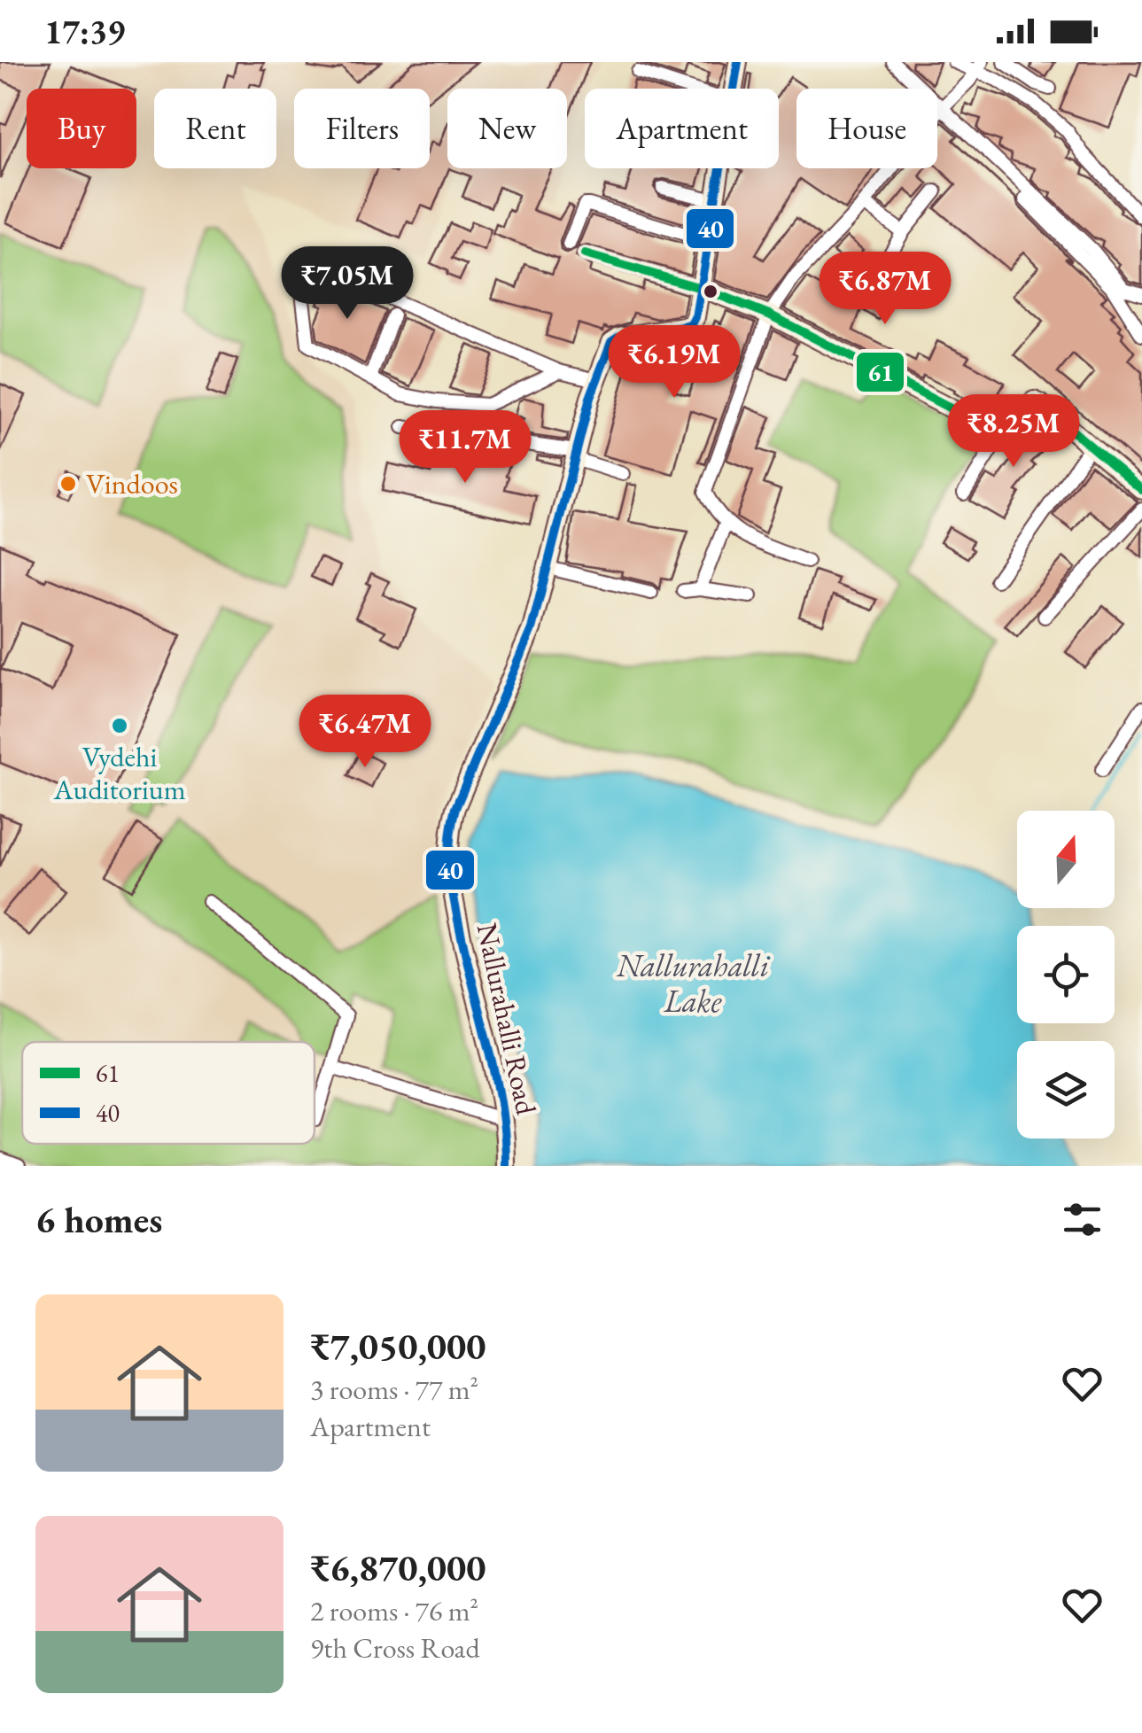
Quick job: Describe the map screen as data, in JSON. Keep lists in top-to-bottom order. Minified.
{"streets":{"street":["Nallurahalli Road"]},"water":["Nallurahalli Lake"],"places":["Vindoos","Vydehi Auditorium"],"lines":["transit line 40","transit line 61"],"legend":["61","40"],"north":"top","page":{"status":"17:39","chip":["Buy","Rent","Filters","New","Apartment","House"],"price":["₹7.05M","₹6.87M","₹6.19M","₹8.25M","₹11.7M","₹6.47M"],"heading":"6 homes","list":[{"name":"₹7,050,000","note":"3 rooms · 77 m² · Apartment"},{"name":"₹6,870,000","note":"2 rooms · 76 m² · 9th Cross Road"}]}}
